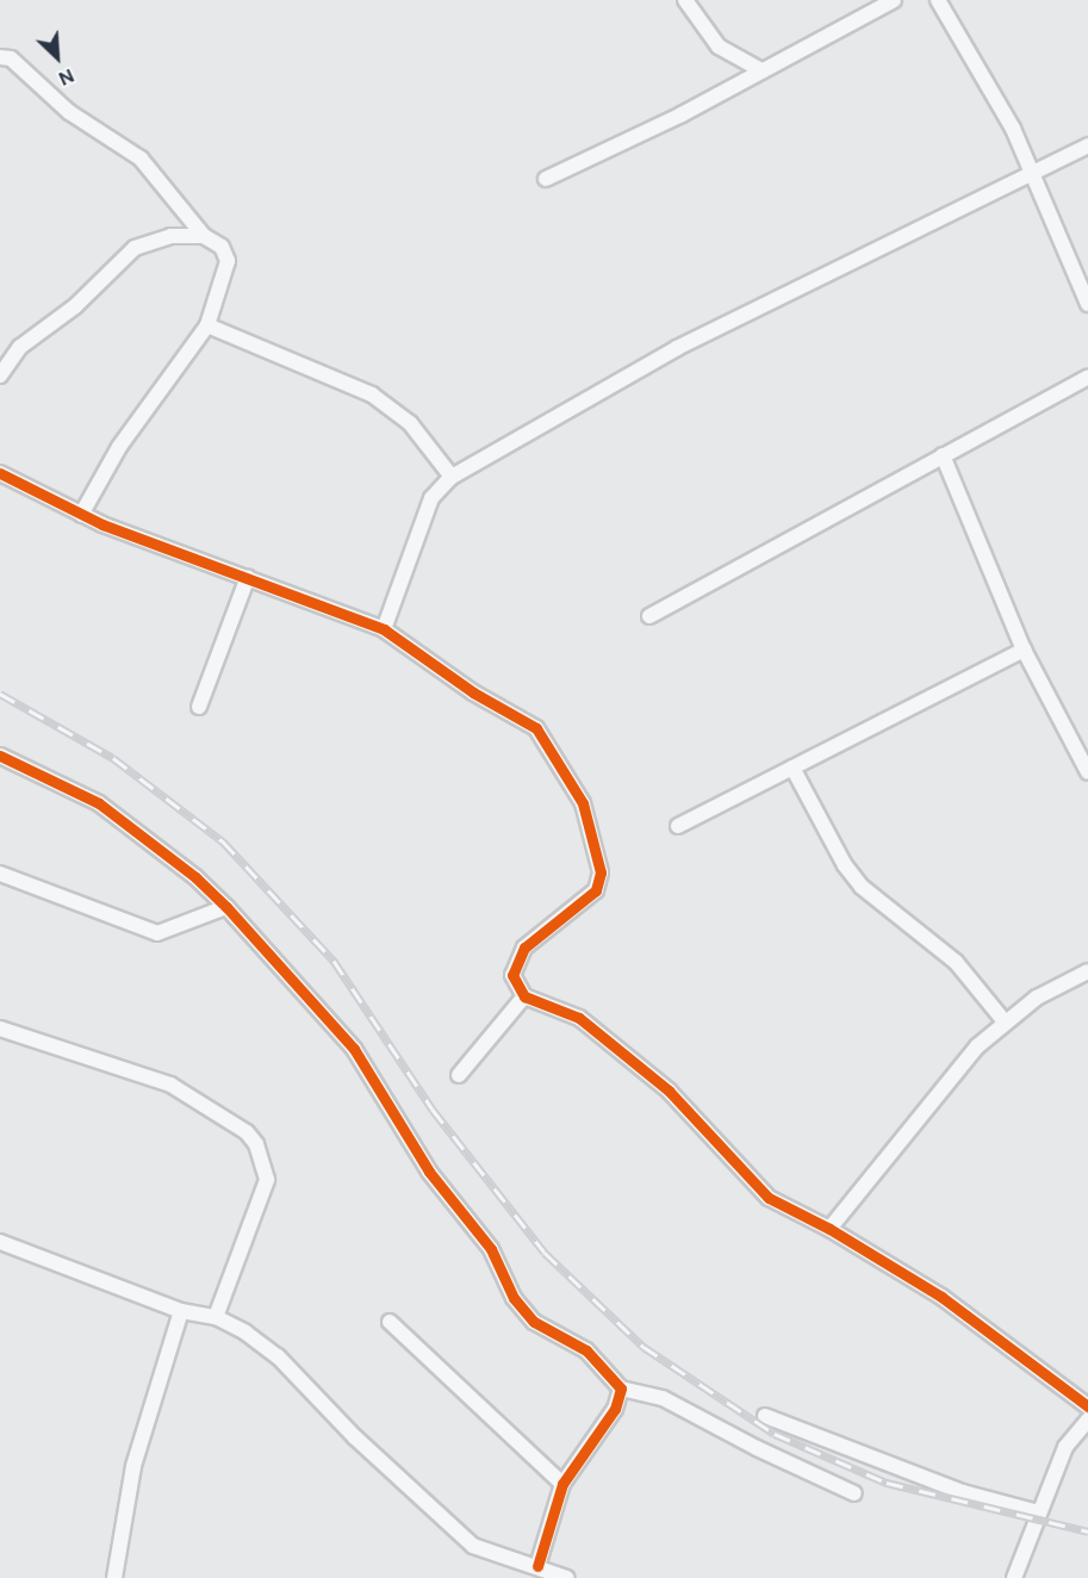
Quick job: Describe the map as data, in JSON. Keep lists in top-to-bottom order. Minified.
{"north":"bottom right"}
